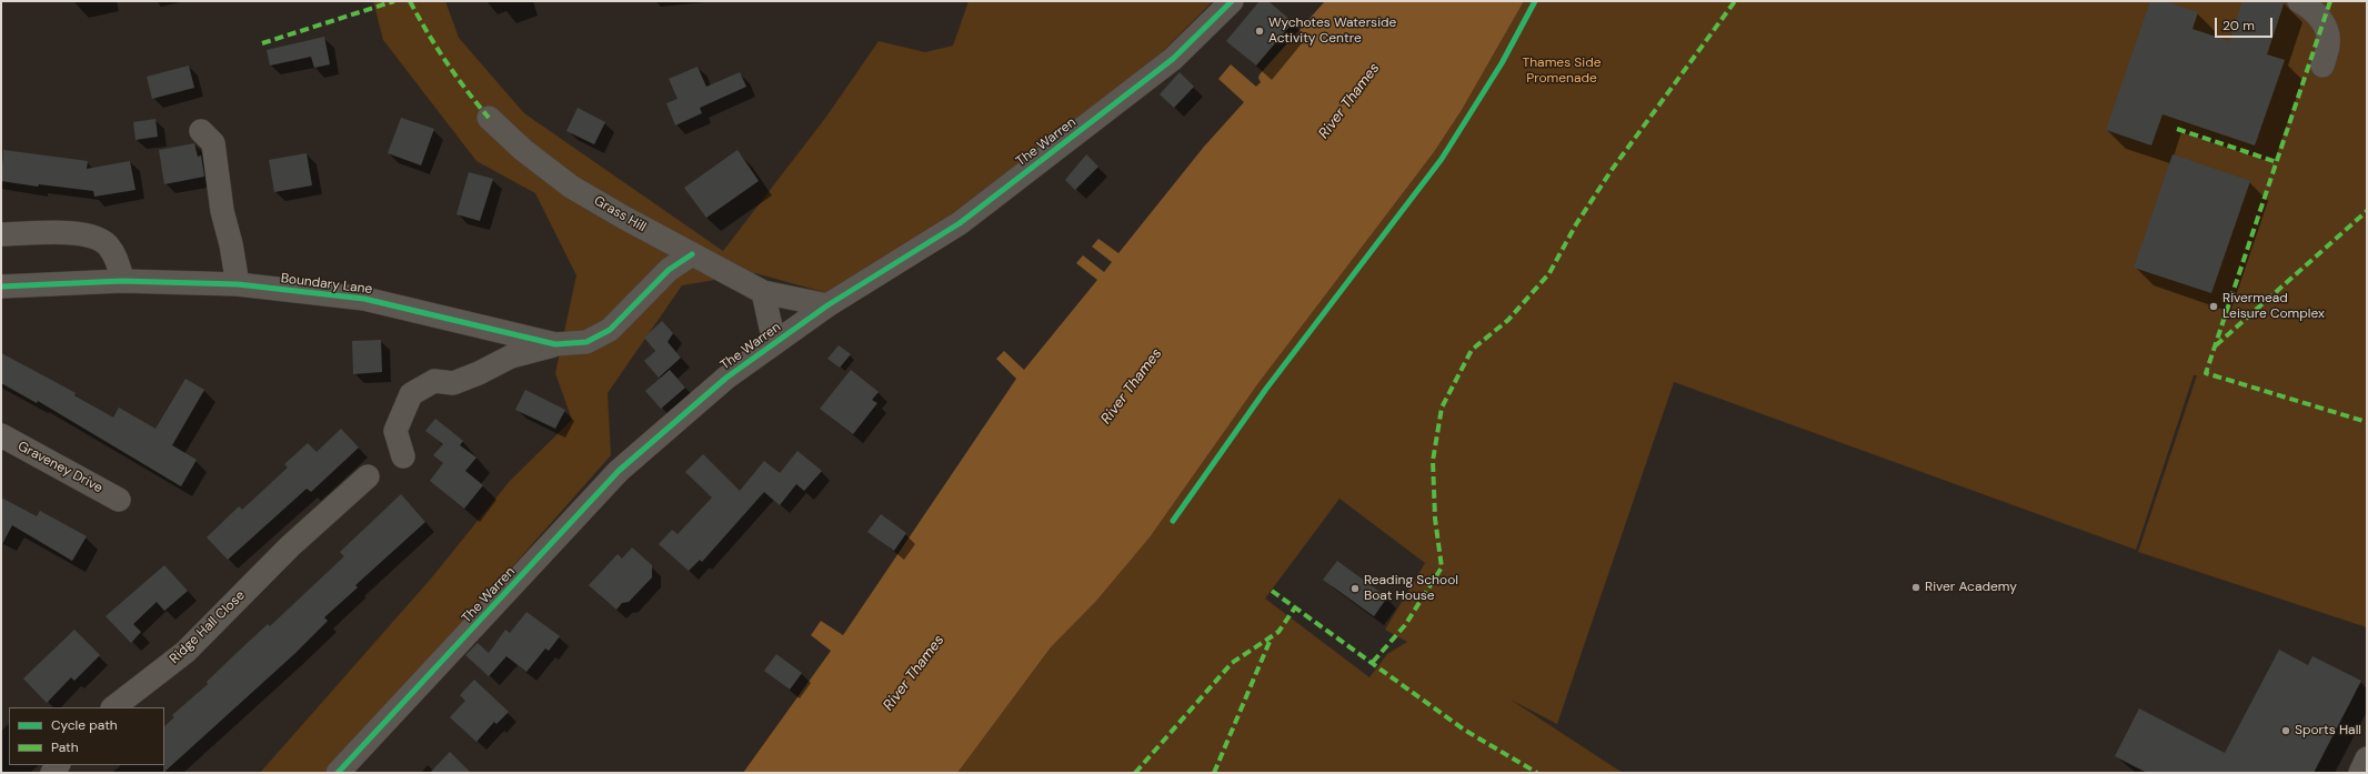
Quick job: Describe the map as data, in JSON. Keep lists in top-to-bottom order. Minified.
{"streets":{"street":["The Warren","Grass Hill","Boundary Lane","Graveney Drive","Ridge Hall Close"]},"crossings":[["The Warren","Grass Hill"],["Grass Hill","Boundary Lane"]],"water":["River Thames"],"parks":["Thames Side Promenade"],"places":["Wychotes Waterside Activity Centre","Rivermead Leisure Complex","River Academy","Reading School Boat House","Sports Hall"],"legend":["Cycle path","Path"],"scale_bar":"20 m"}
